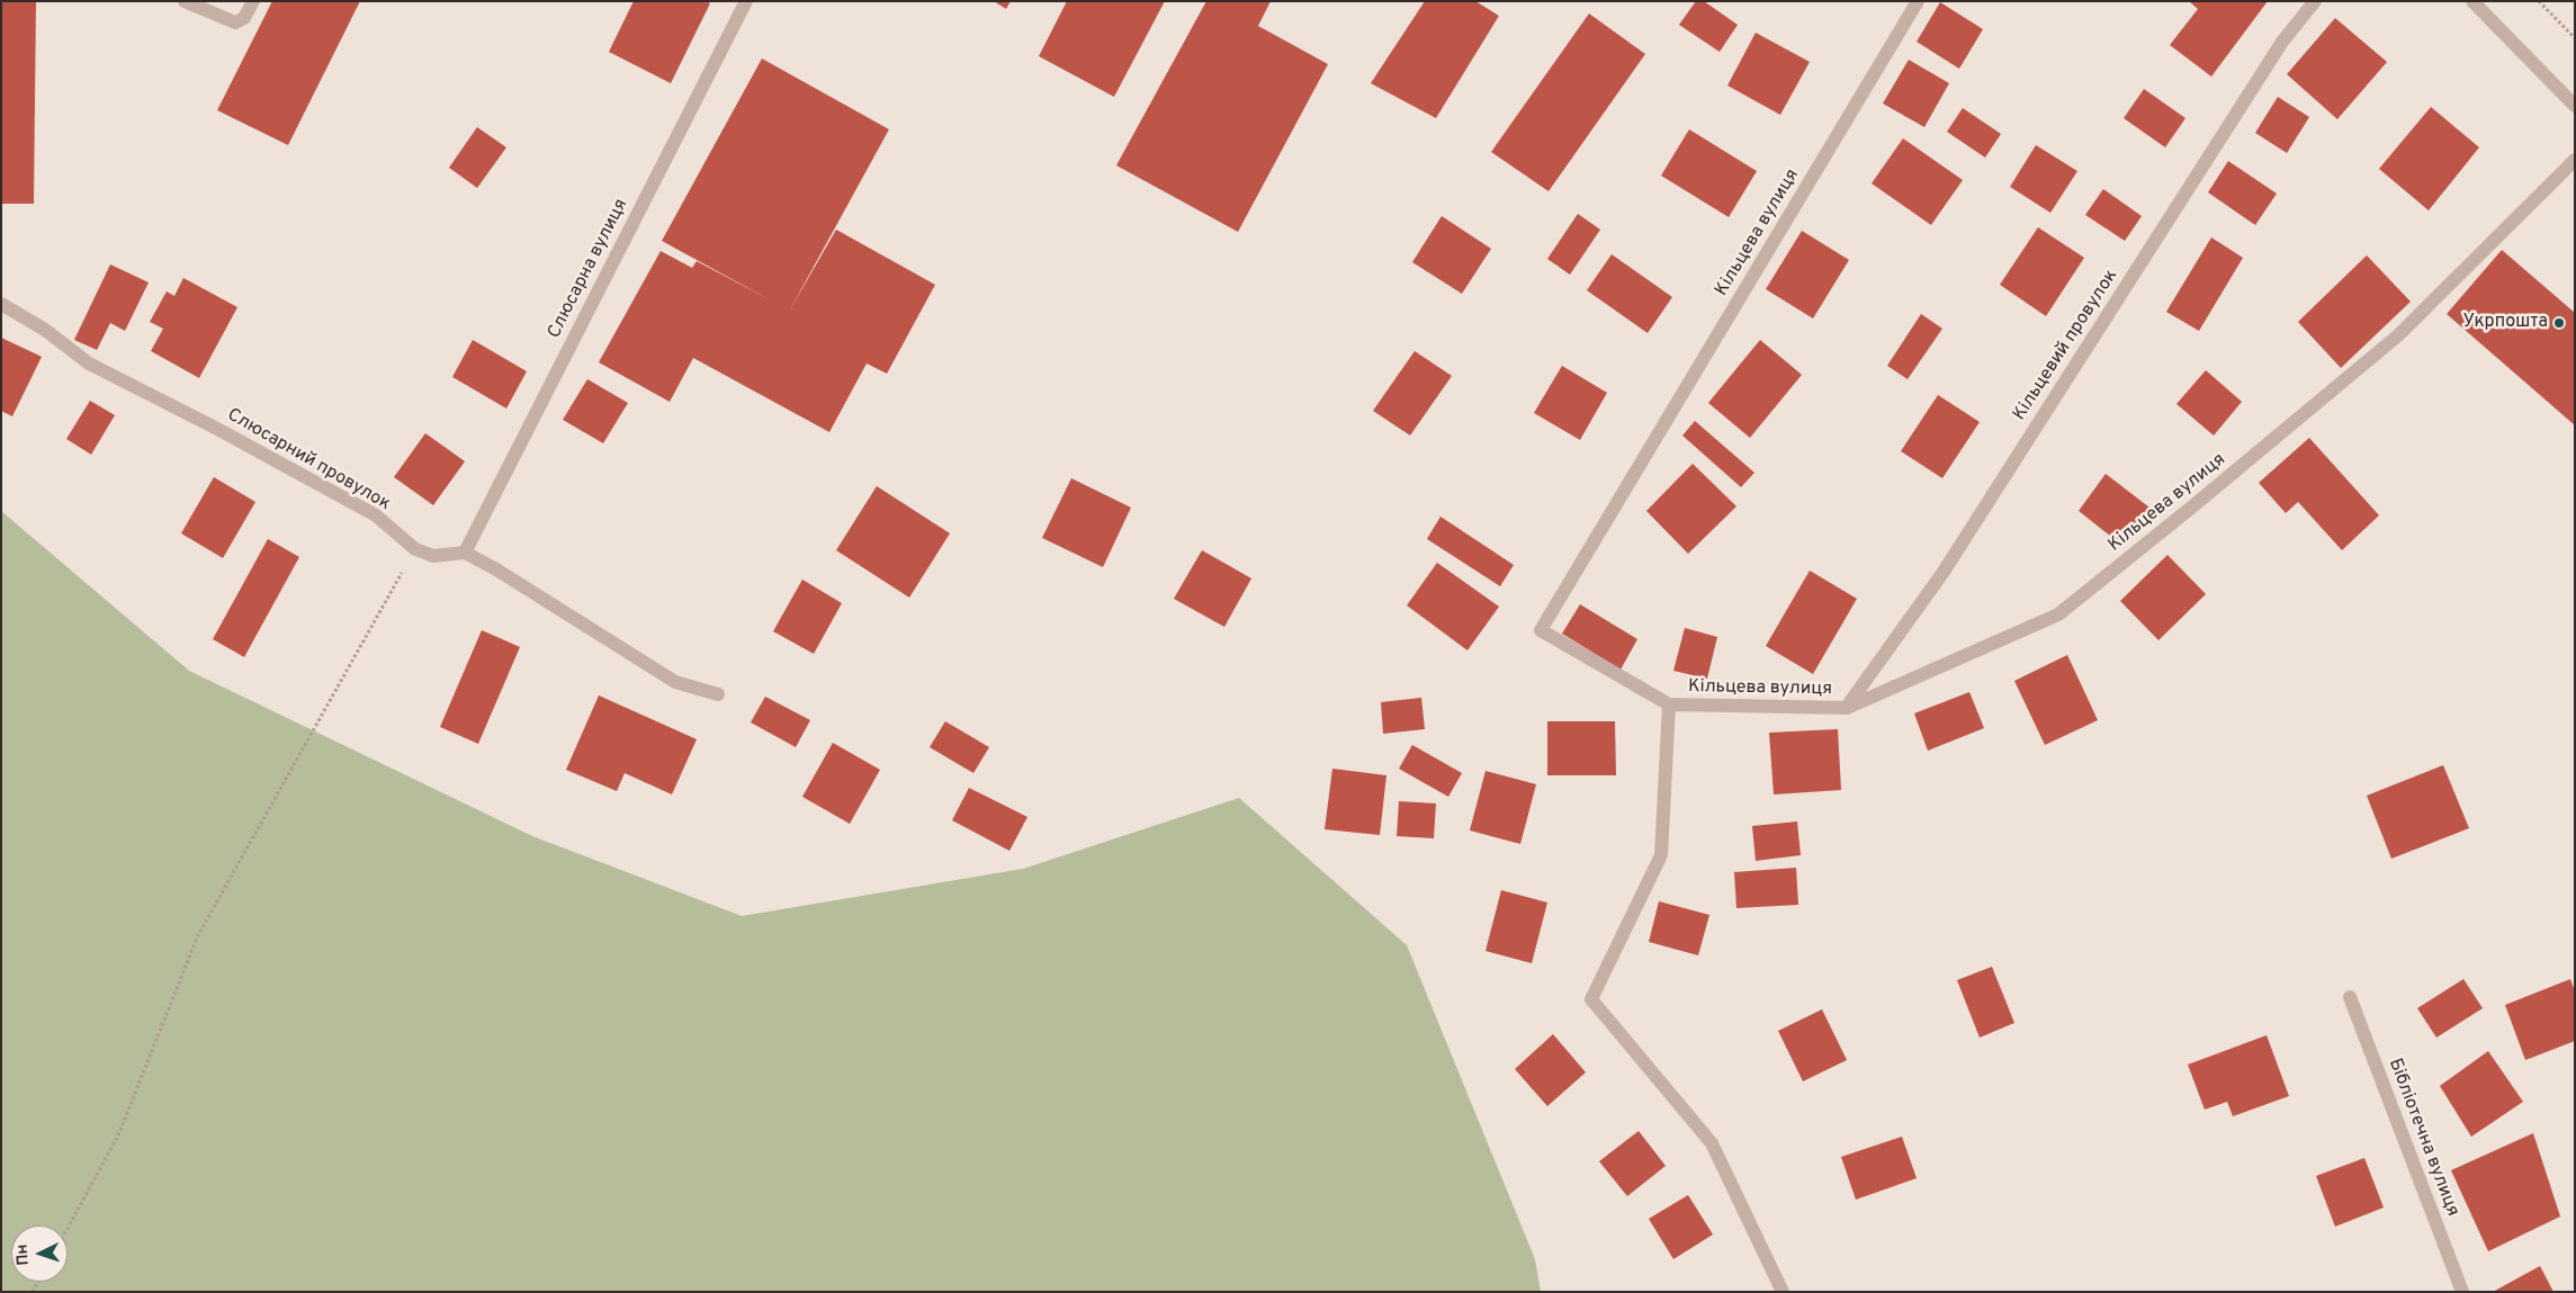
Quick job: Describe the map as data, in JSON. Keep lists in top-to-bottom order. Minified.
{"streets":{"street":["Кільцева вулиця","Слюсарна вулиця","Кільцевий провулок","Слюсарний провулок","Бібліотечна вулиця"]},"crossings":[["Кільцева вулиця","Кільцевий провулок"],["Слюсарна вулиця","Слюсарний провулок"]],"places":["Укрпошта"],"north":"left"}
